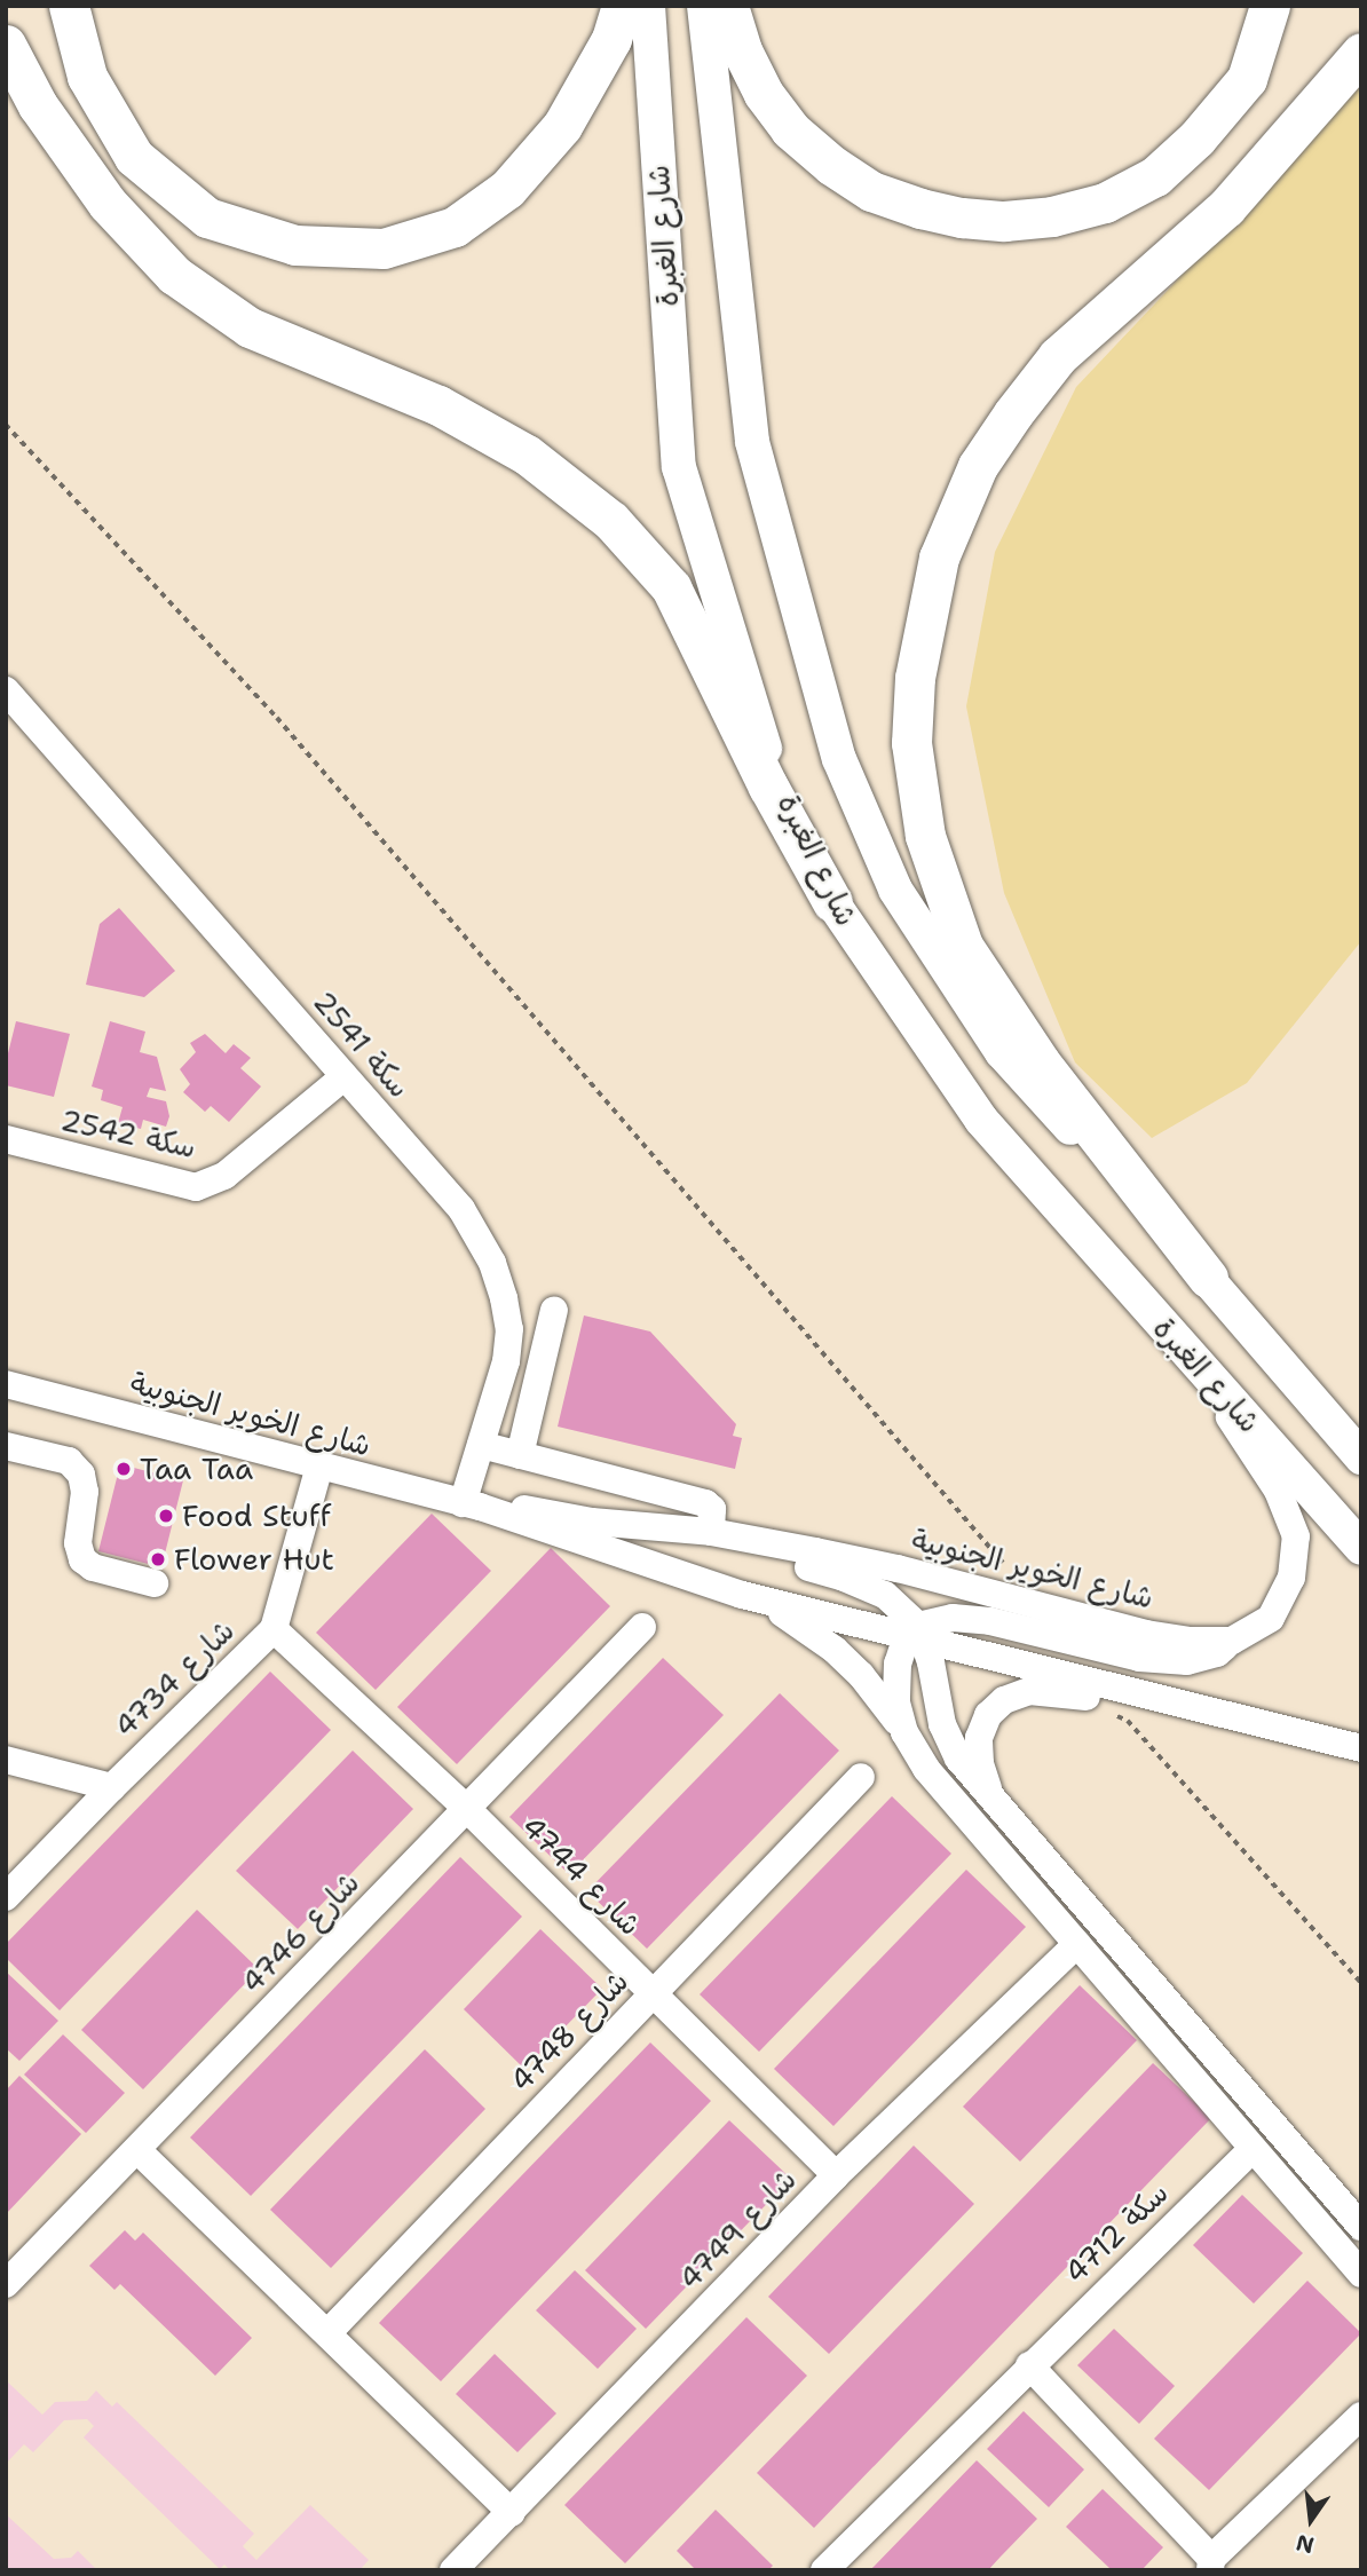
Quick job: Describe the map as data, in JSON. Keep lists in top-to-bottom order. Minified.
{"streets":{"main road":["شارع الغبرة"],"street":["سكة 2541","سكة 2542","شارع الخوير الجنوبية","4734 شارع","4744 شارع","4746 شارع","4748 شارع","4749 شارع","سكة 4712"]},"crossings":[["سكة 2541","سكة 2542"],["سكة 2541","شارع الخوير الجنوبية"],["شارع الخوير الجنوبية","4734 شارع"],["4734 شارع","4744 شارع"],["4744 شارع","4746 شارع"],["4744 شارع","4748 شارع"],["4744 شارع","4749 شارع"]],"places":["Taa Taa","Food Stuff","Flower Hut"],"north":"bottom"}
